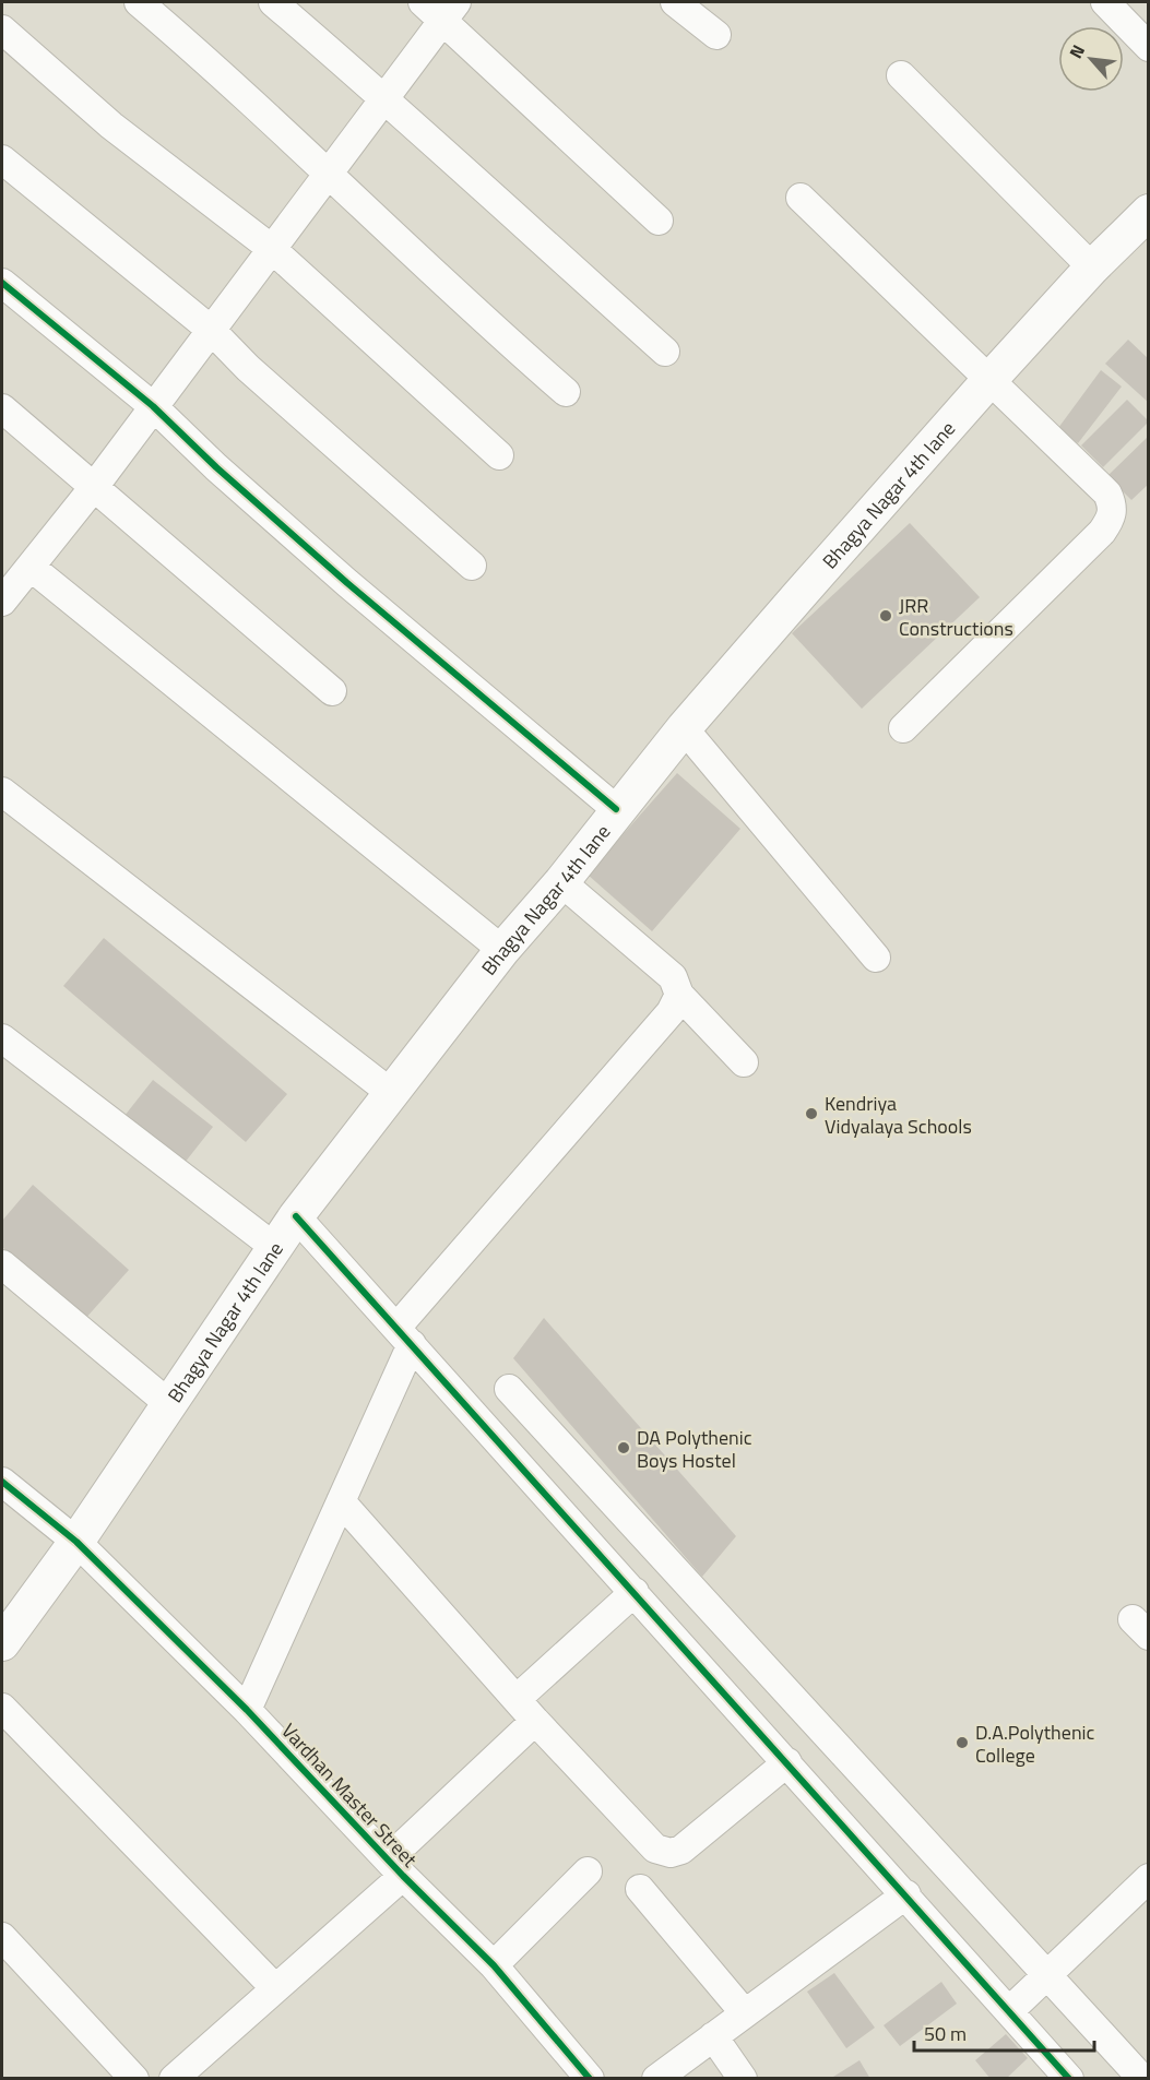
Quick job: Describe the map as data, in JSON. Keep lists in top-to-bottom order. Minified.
{"streets":{"main road":["Bhagya Nagar 4th lane"],"street":["Vardhan Master Street"]},"crossings":[["Bhagya Nagar 4th lane","Vardhan Master Street"]],"places":["JRR Constructions","Kendriya Vidyalaya Schools","DA Polythenic Boys Hostel","D.A.Polythenic College"],"scale_bar":"50 m","north":"top left"}
